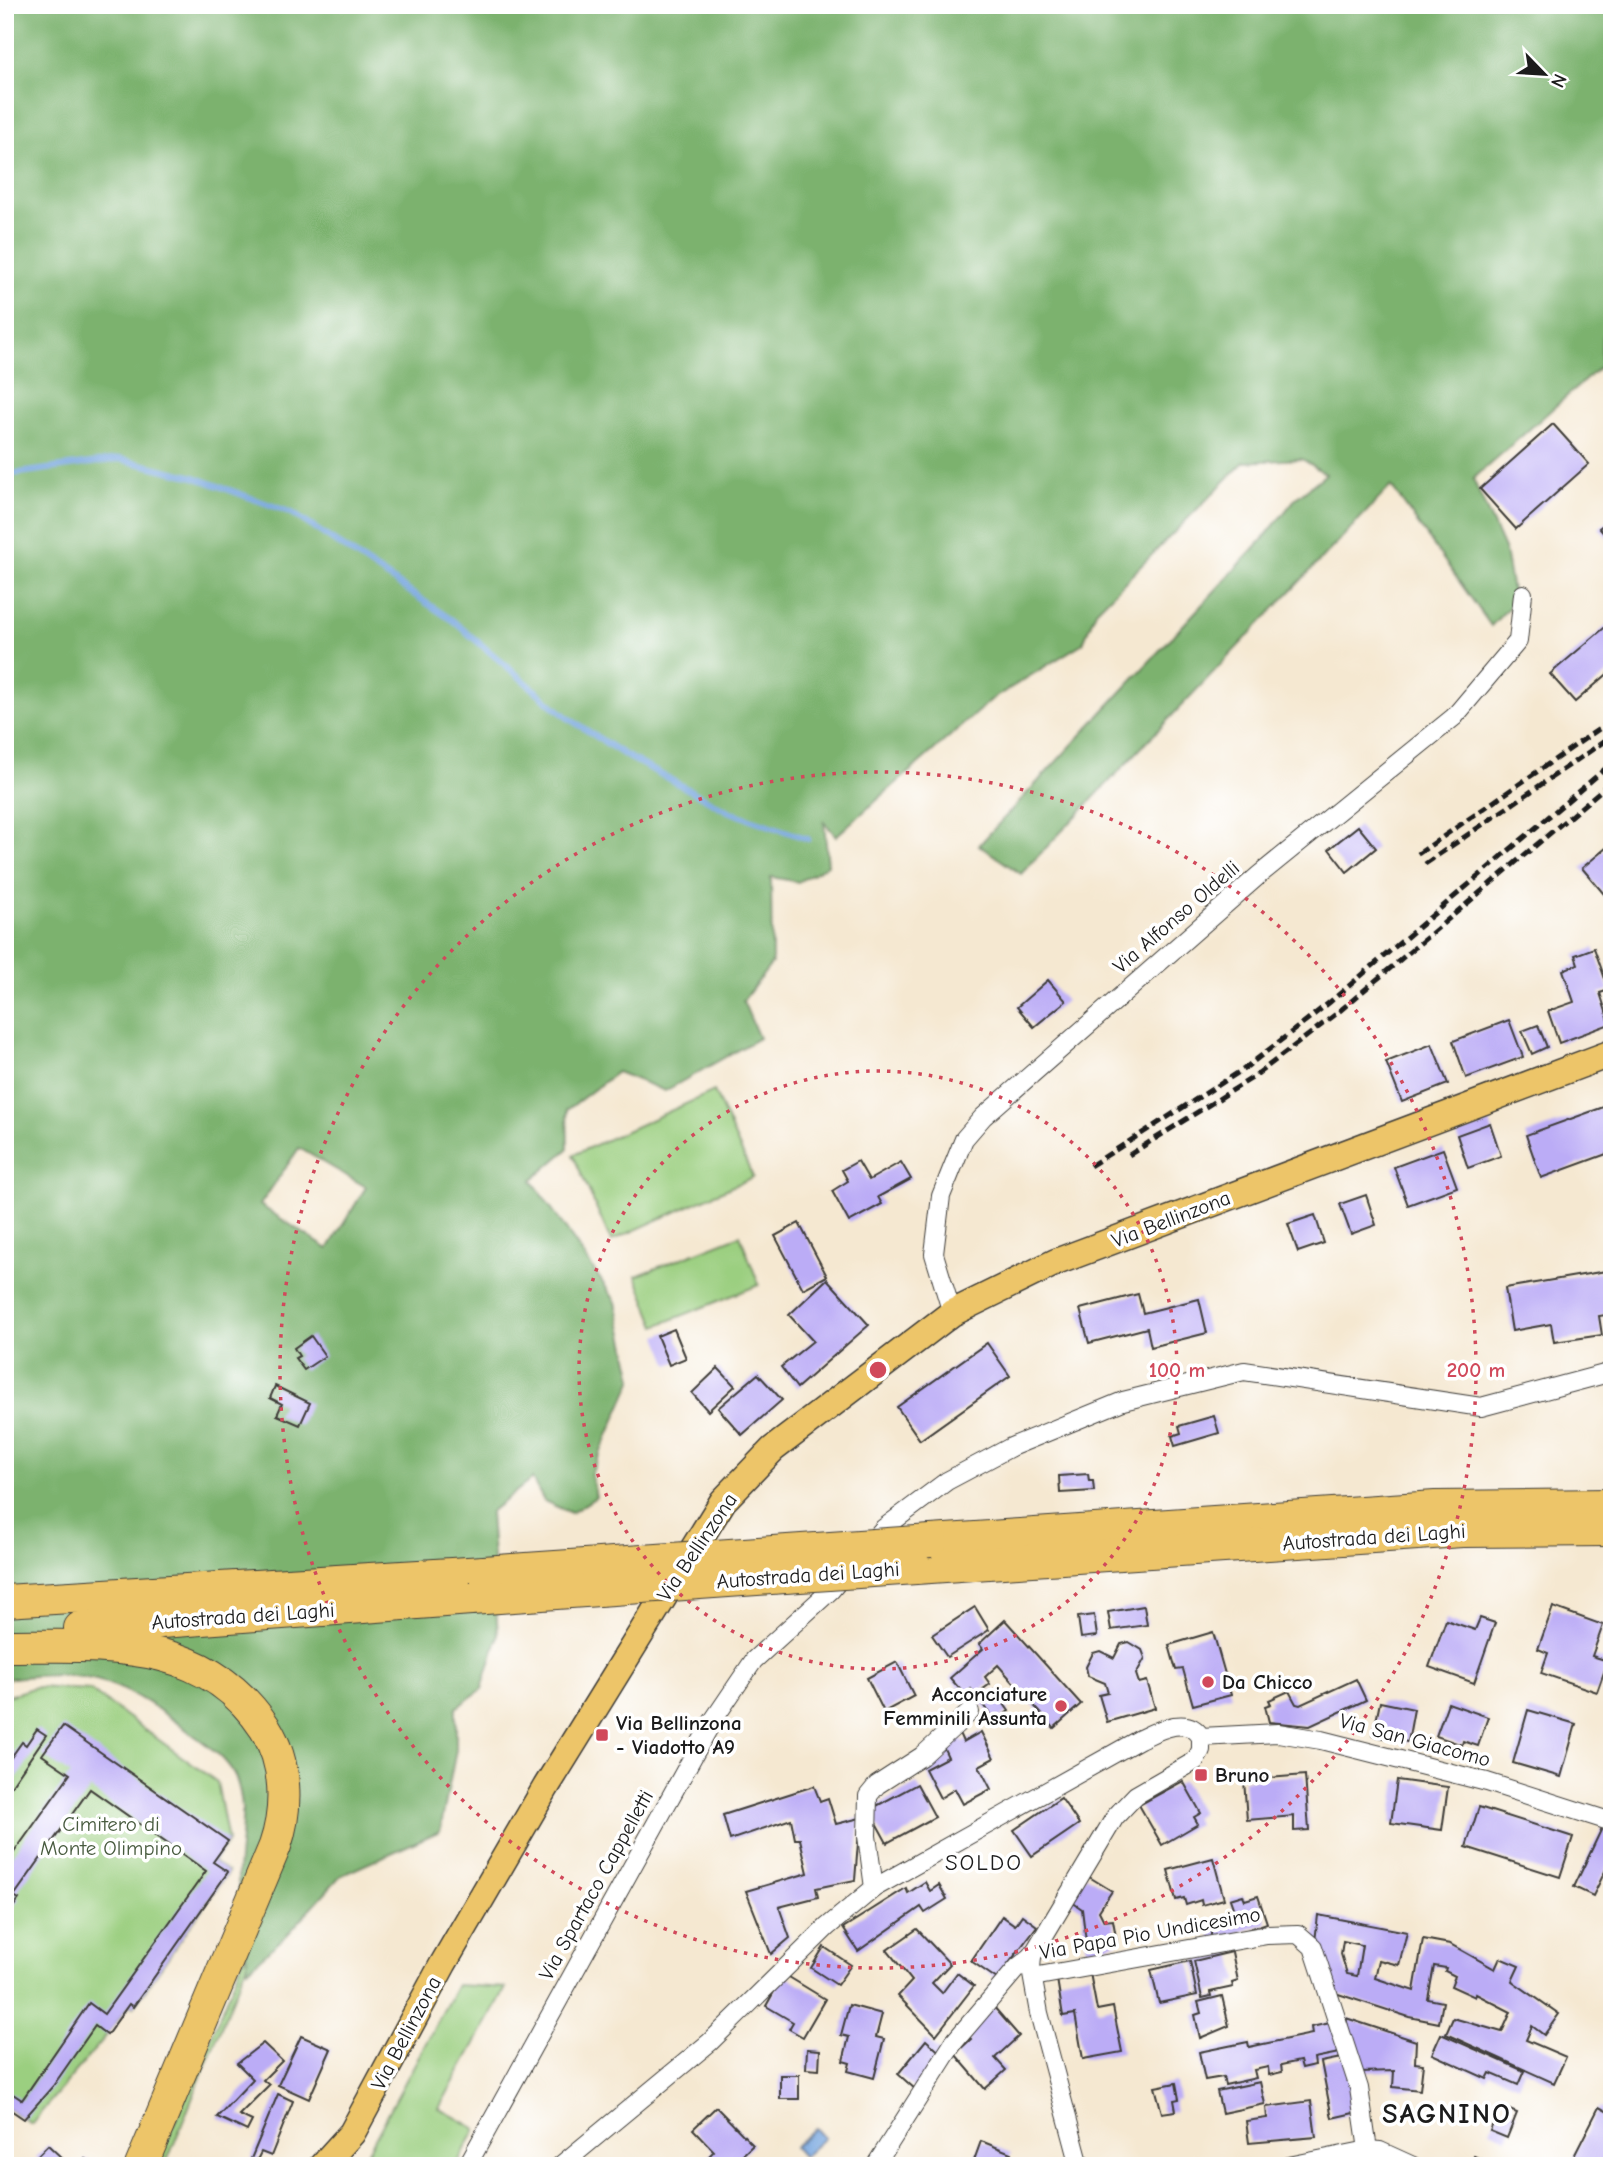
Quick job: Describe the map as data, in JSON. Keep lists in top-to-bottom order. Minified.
{"streets":{"highway":["Autostrada dei Laghi"],"main road":["Via Bellinzona"],"street":["Via Alfonso Oldelli","Via San Giacomo","Via Spartaco Cappelletti","Via Papa Pio Undicesimo"]},"crossings":[["Via Alfonso Oldelli","Via Bellinzona"],["Via San Giacomo","Via Papa Pio Undicesimo"]],"districts":["SOLDO","SAGNINO"],"parks":["Cimitero di Monte Olimpino"],"places":{"other":["Da Chicco","Acconciature Femminili Assunta"],"transit":["Via Bellinzona - Viadotto A9","Bruno"]},"north":"bottom right","rings":["100 m","200 m"]}
